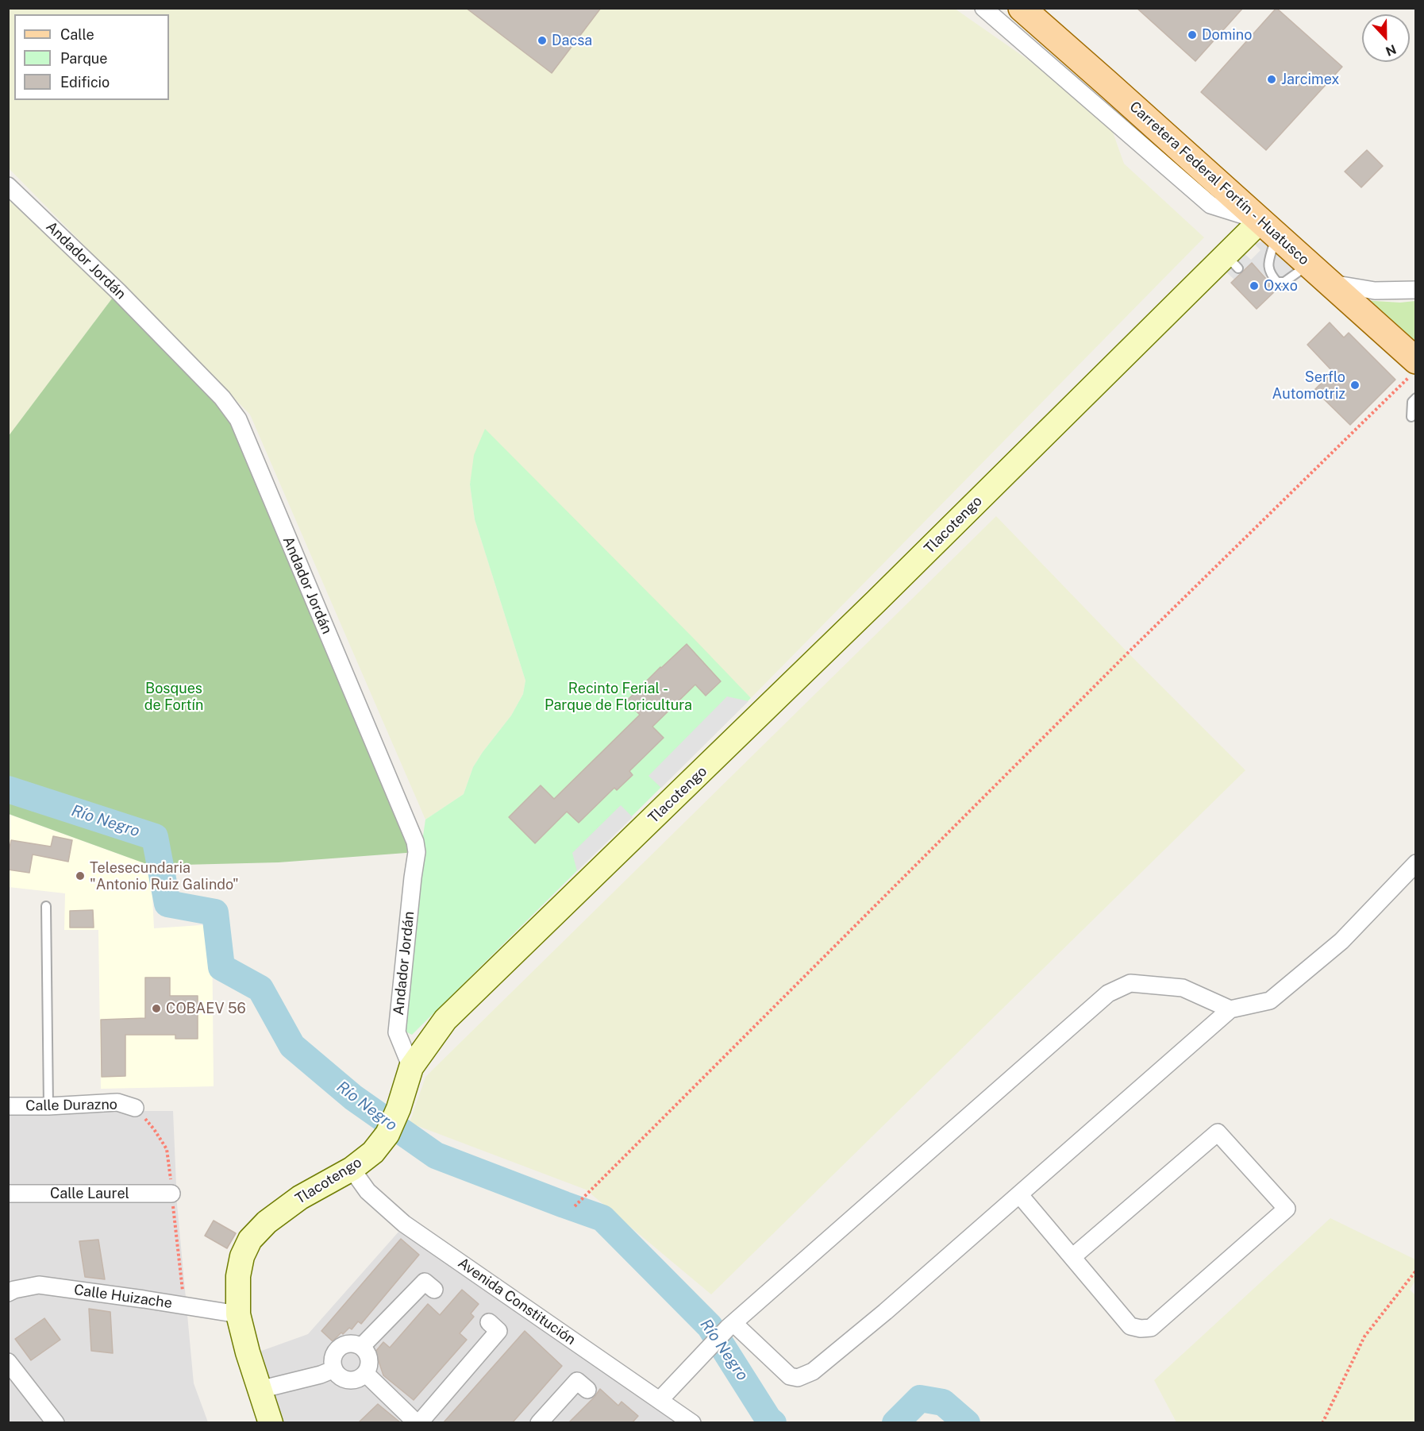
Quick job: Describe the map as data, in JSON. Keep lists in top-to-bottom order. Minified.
{"streets":{"main road":["Carretera Federal Fortín - Huatusco"],"street":["Andador Jordán","Tlacotengo","Calle Durazno","Calle Laurel","Calle Huizache","Avenida Constitución"]},"crossings":[["Carretera Federal Fortín - Huatusco","Tlacotengo"],["Andador Jordán","Tlacotengo"],["Tlacotengo","Calle Huizache"],["Tlacotengo","Avenida Constitución"]],"water":["Río Negro"],"parks":["Bosques de Fortín","Recinto Ferial - Parque de Floricultura"],"places":["Domino","Dacsa","Jarcimex","Oxxo","Serflo Automotriz","Telesecundaria \"Antonio Ruiz Galindo\"","COBAEV 56"],"legend":["Calle","Parque","Edificio"],"north":"bottom"}
